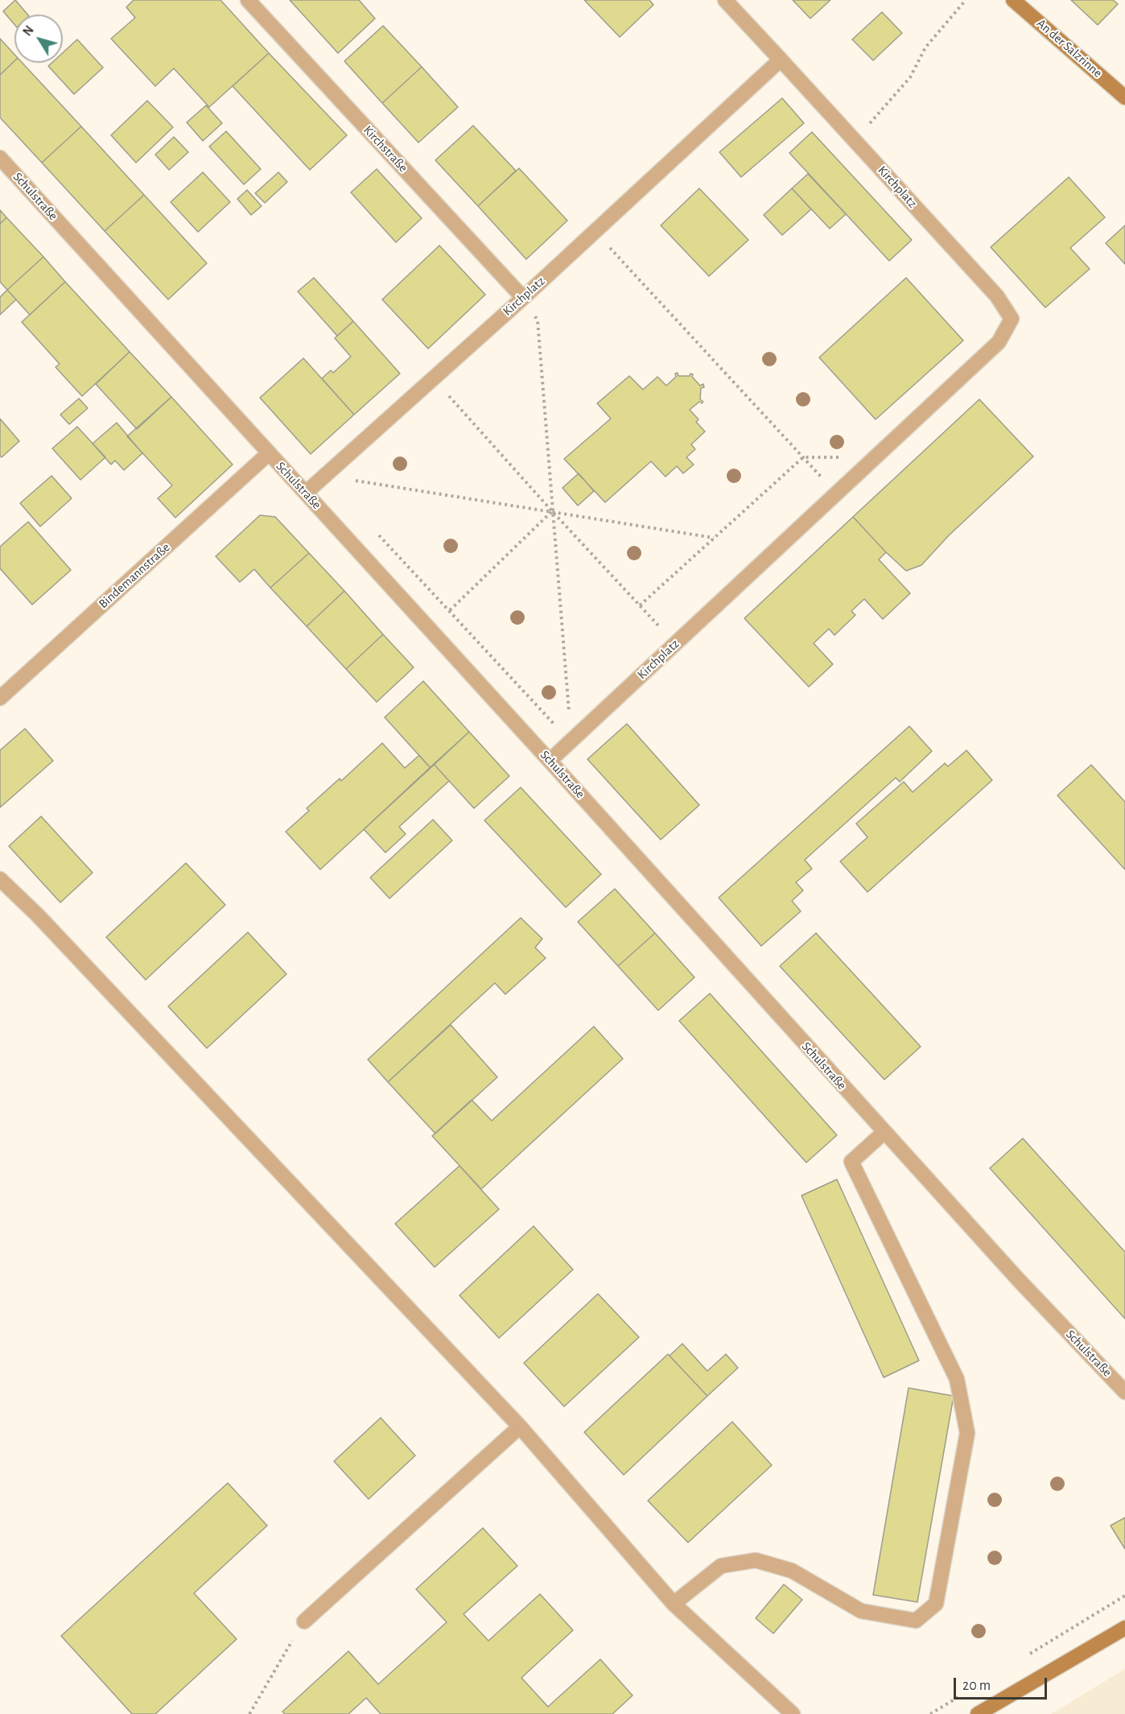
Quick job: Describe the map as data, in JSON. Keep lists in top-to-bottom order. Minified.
{"streets":{"main road":["An der Salzrinne"],"street":["Kirchstraße","Kirchplatz","Schulstraße","Bindemannstraße"]},"crossings":[["Kirchstraße","Kirchplatz"],["Kirchplatz","Schulstraße"],["Schulstraße","Bindemannstraße"]],"scale_bar":"20 m","north":"top left"}
